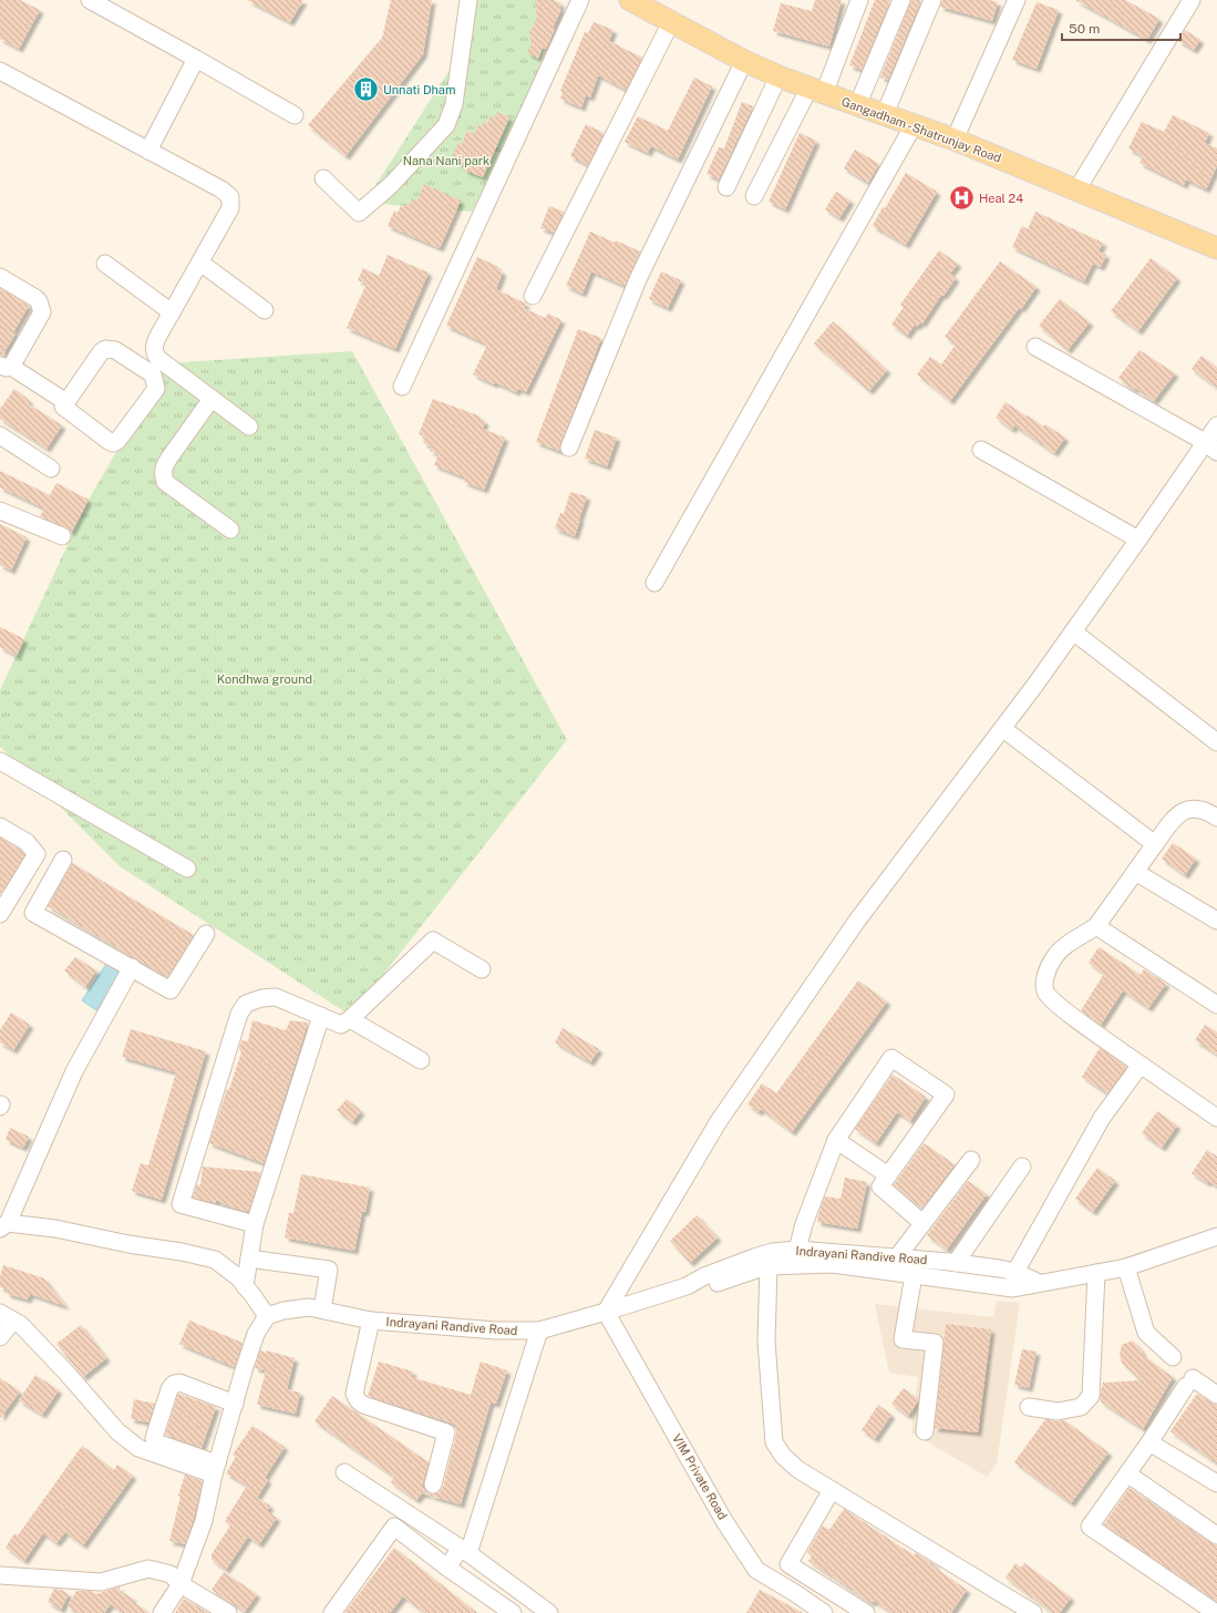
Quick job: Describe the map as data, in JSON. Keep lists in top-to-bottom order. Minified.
{"streets":{"main road":["Gangadham - Shatrunjay Road"],"street":["Indrayani Randive Road","VIM Private Road"]},"crossings":[["Indrayani Randive Road","VIM Private Road"]],"parks":["Nana Nani park","Kondhwa ground"],"places":{"building":["Unnati Dham"],"hospital":["Heal 24"]},"scale_bar":"50 m"}
